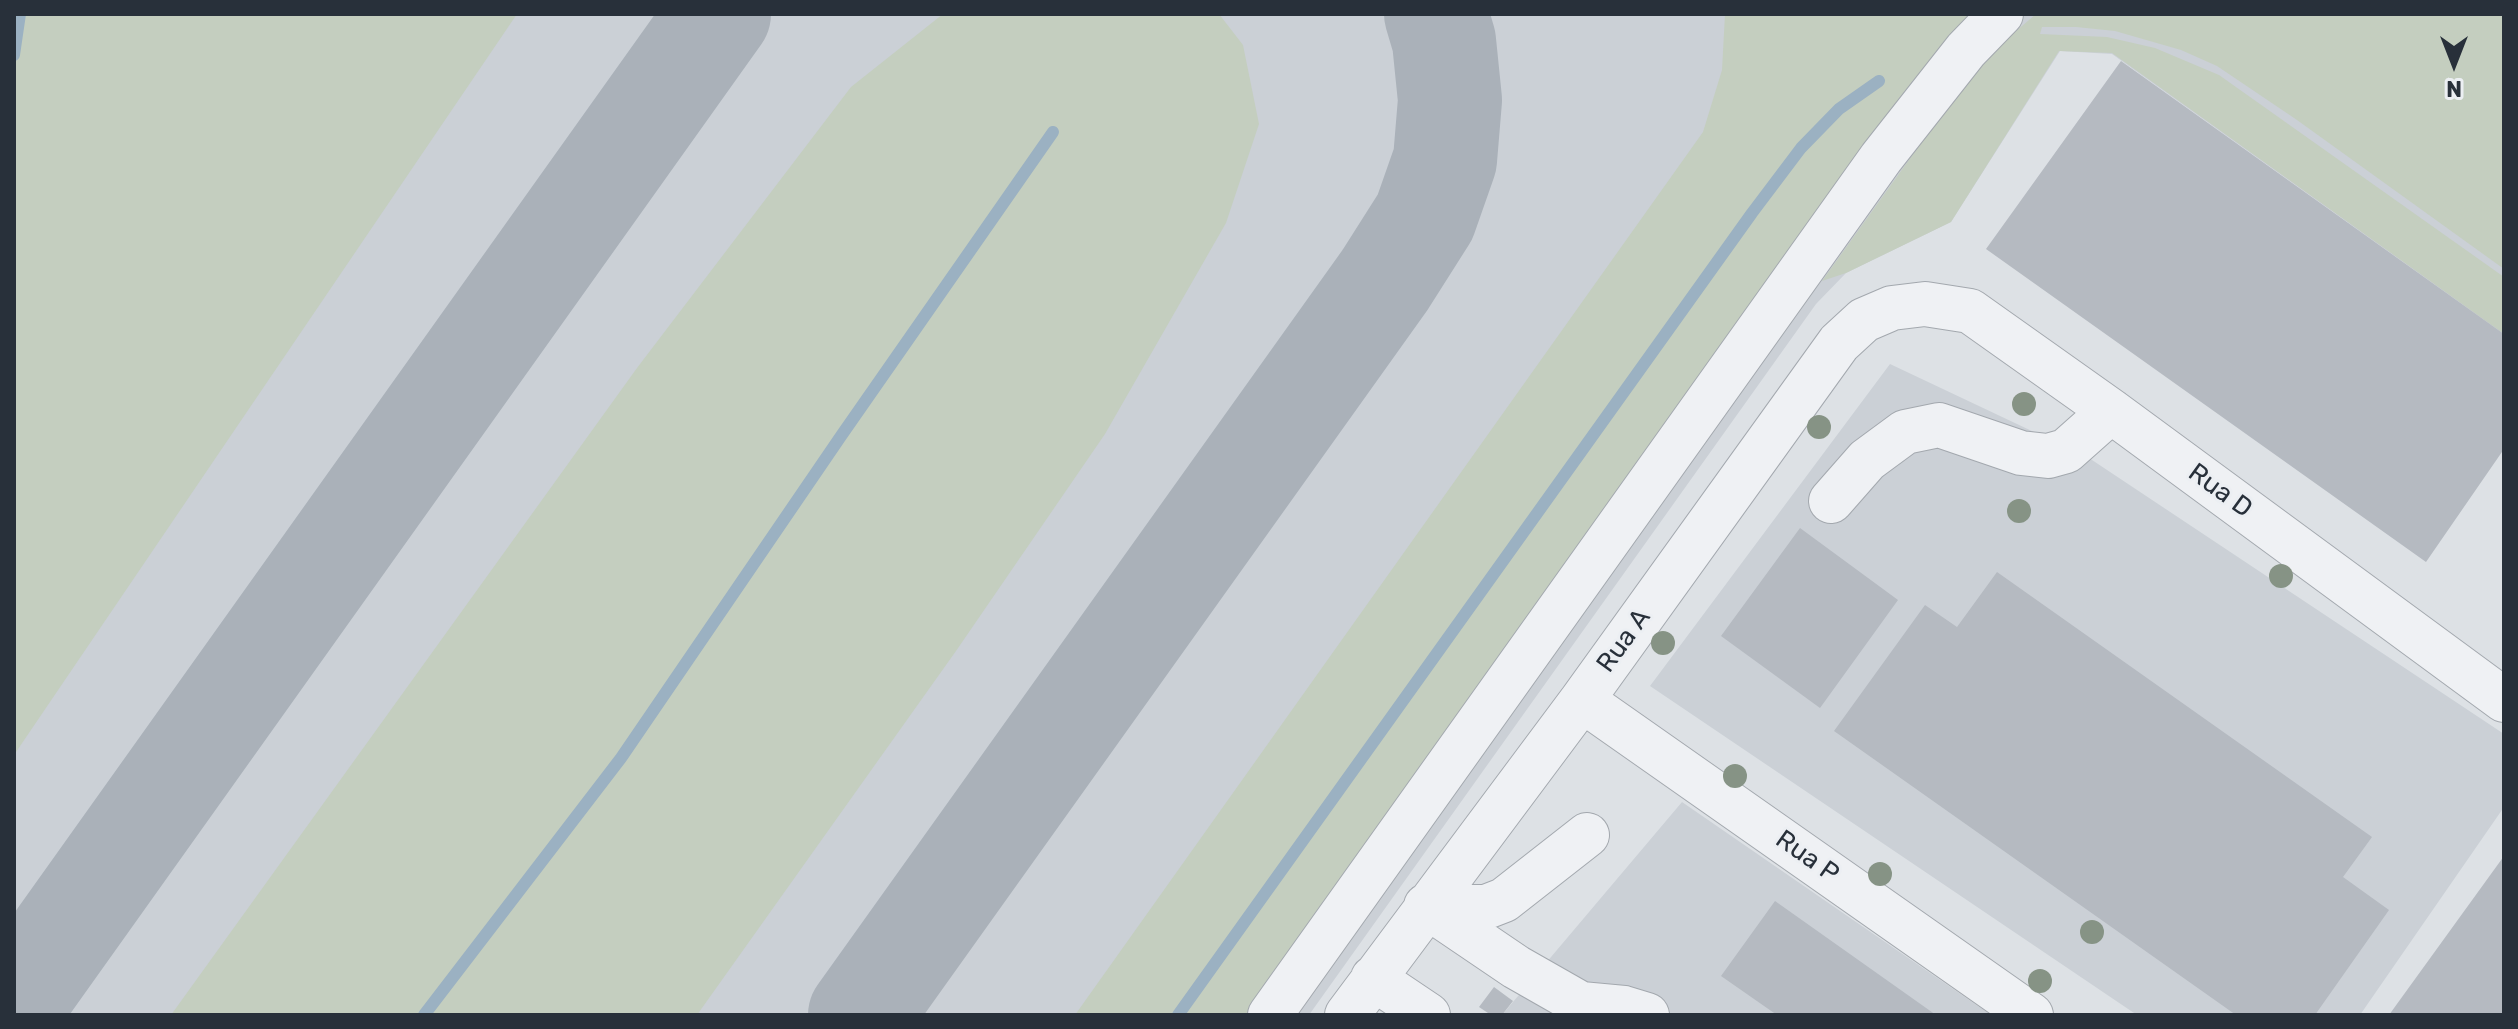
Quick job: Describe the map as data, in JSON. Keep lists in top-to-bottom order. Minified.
{"streets":{"lane":["Rua D","Rua A","Rua P"]},"crossings":[["Rua D","Rua A"],["Rua A","Rua P"]],"north":"bottom"}
